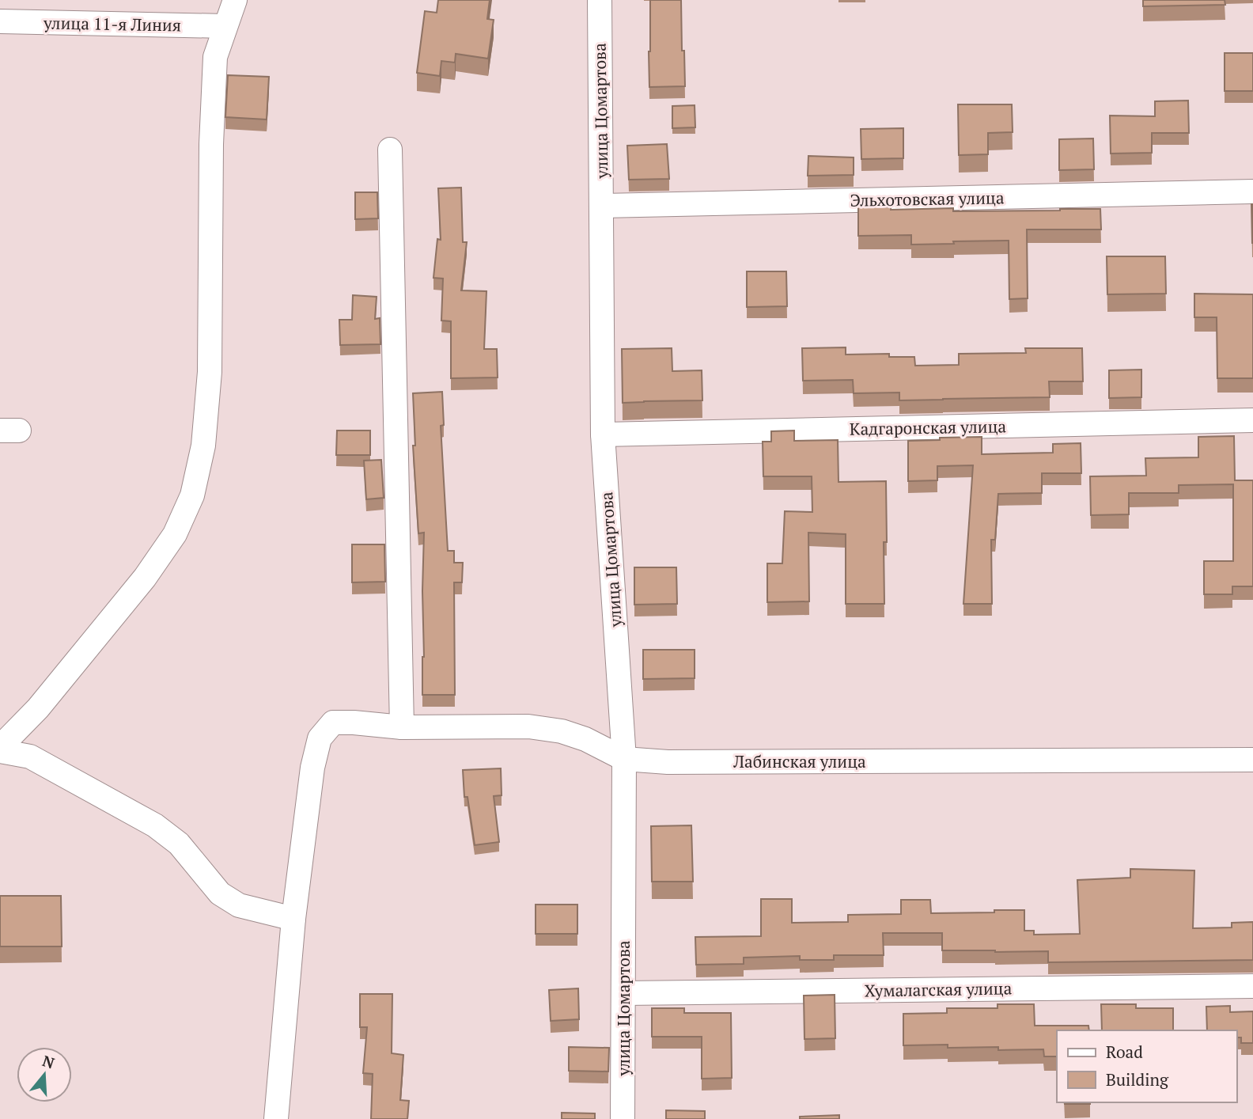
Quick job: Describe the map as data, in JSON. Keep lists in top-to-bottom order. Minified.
{"streets":{"street":["улица 11-я Линия","улица Цомартова","Эльхотовская улица","Кадгаронская улица","Лабинская улица","Хумалагская улица"]},"crossings":[["улица Цомартова","Эльхотовская улица"],["улица Цомартова","Кадгаронская улица"],["улица Цомартова","Лабинская улица"],["улица Цомартова","Хумалагская улица"]],"legend":["Road","Building"],"north":"top"}
